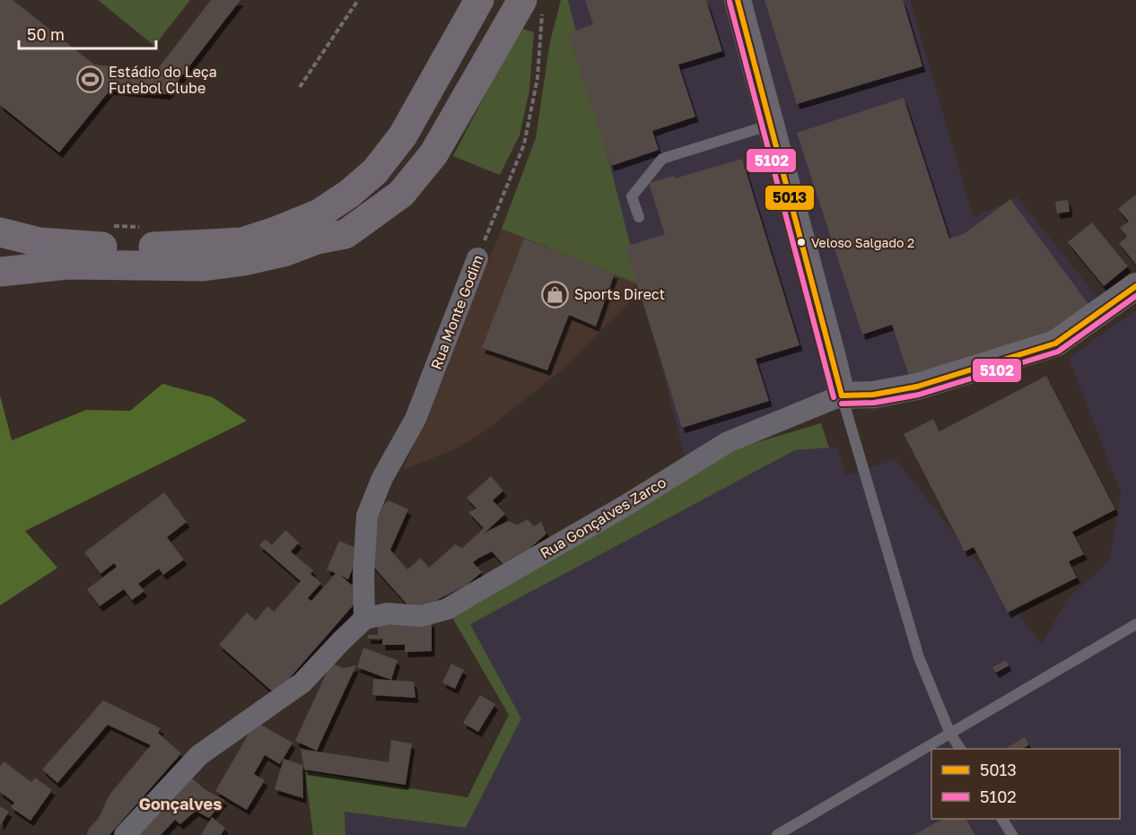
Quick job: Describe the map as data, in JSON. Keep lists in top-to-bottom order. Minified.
{"streets":{"street":["Rua Monte Godim","Rua Gonçalves Zarco"]},"crossings":[["Rua Monte Godim","Rua Gonçalves Zarco"]],"districts":["Gonçalves"],"places":{"sports":["Estádio do Leça Futebol Clube"],"other":["Veloso Salgado 2"],"shop":["Sports Direct"]},"lines":["transit line 5013","transit line 5102"],"legend":["5013","5102"],"scale_bar":"50 m"}
